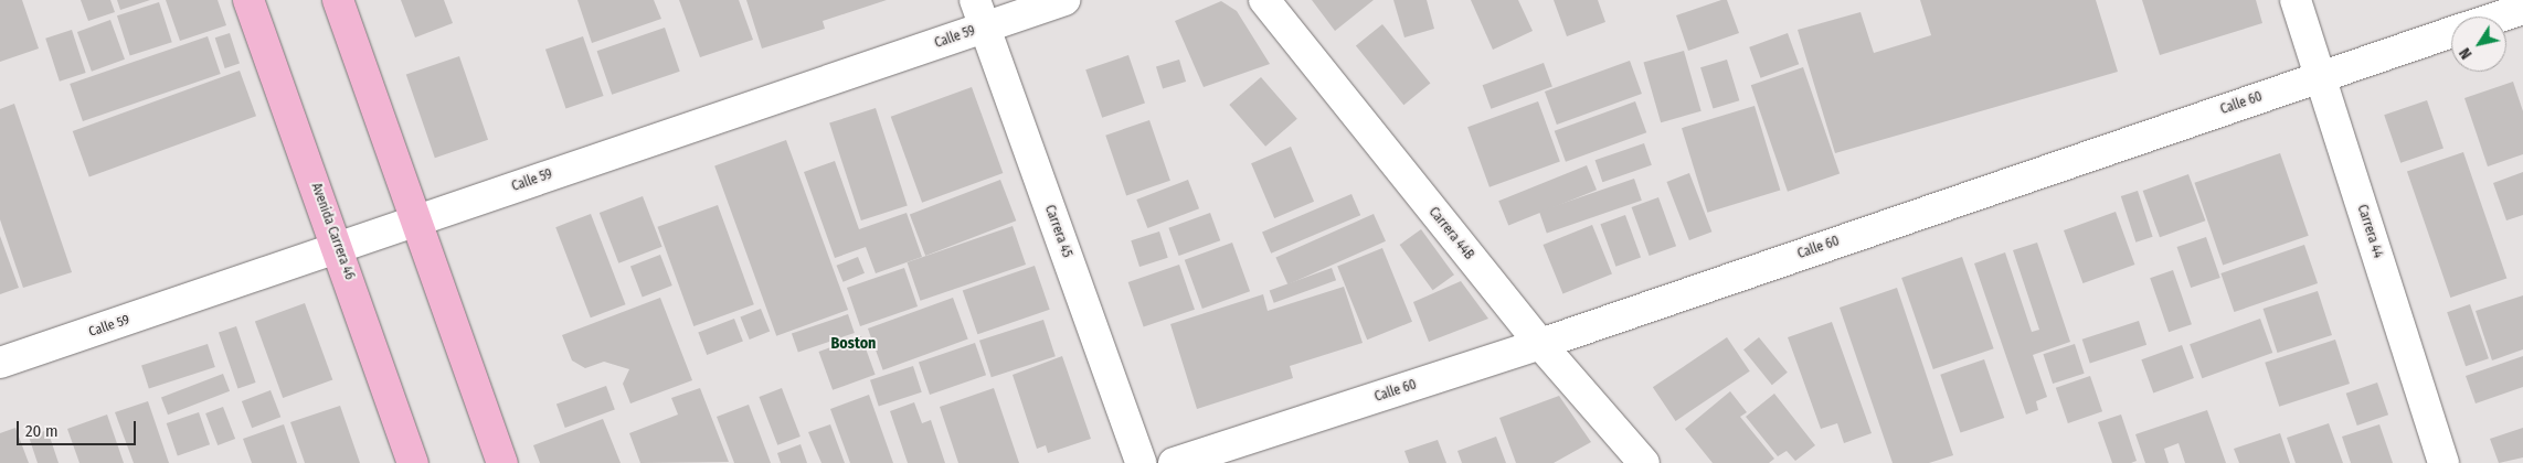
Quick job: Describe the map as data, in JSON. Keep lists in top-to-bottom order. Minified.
{"streets":{"main road":["Avenida Carrera 46"],"street":["Calle 59","Calle 60","Carrera 45","Carrera 44","Carrera 44B"]},"crossings":[["Calle 59","Avenida Carrera 46"],["Calle 59","Carrera 45"],["Calle 60","Carrera 44"],["Calle 60","Carrera 44B"]],"districts":["Boston"],"scale_bar":"20 m","north":"bottom left"}
